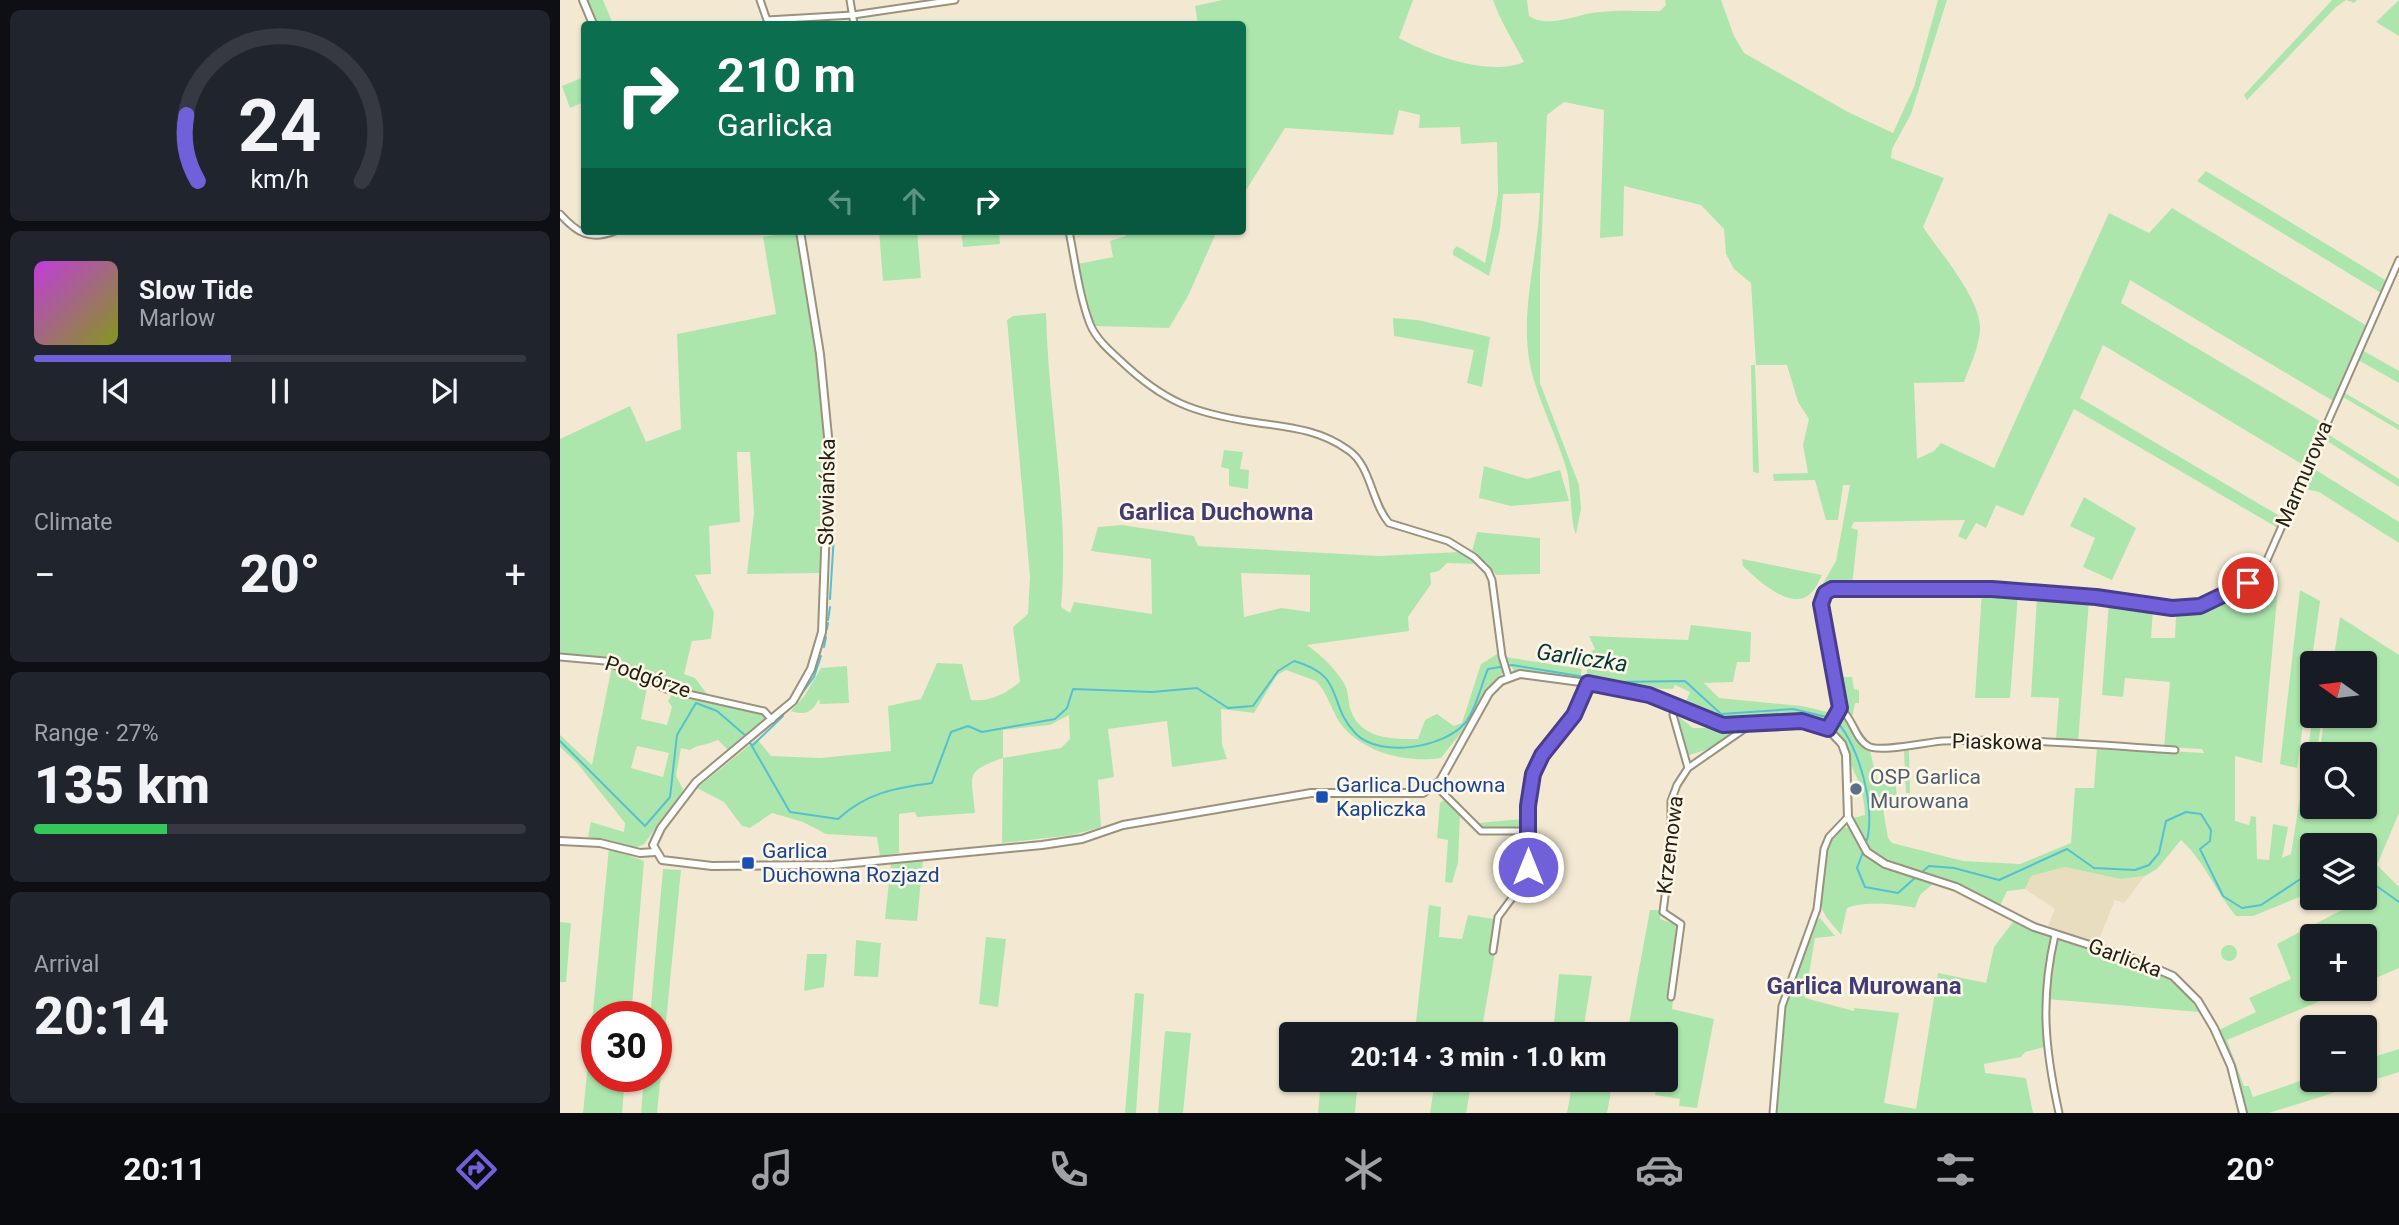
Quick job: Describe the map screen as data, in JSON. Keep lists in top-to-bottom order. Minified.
{"streets":{"street":["Marmurowa","Słowiańska","Podgórze","Piaskowa","Krzemowa","Garlicka"]},"crossings":[["Marmurowa","Piaskowa"],["Słowiańska","Podgórze"]],"districts":["Garlica Duchowna","Garlica Murowana"],"water":["Garliczka"],"places":{"other":["OSP Garlica Murowana"],"transit":["Garlica Duchowna Kapliczka","Garlica Duchowna Rozjazd"]},"north":"left","page":{"turn":["210 m","Garlicka"],"song":["Slow Tide","Marlow"],"tile":["Climate",["Range · 27%","135 km"],["Arrival","20:14"]],"heat":["−","20°","+"],"map_buttons":["+","−"],"limit":"30","trip":"20:14 · 3 min · 1.0 km","tabs":["20:11","20°"],"gauge":["24","km/h"]}}
